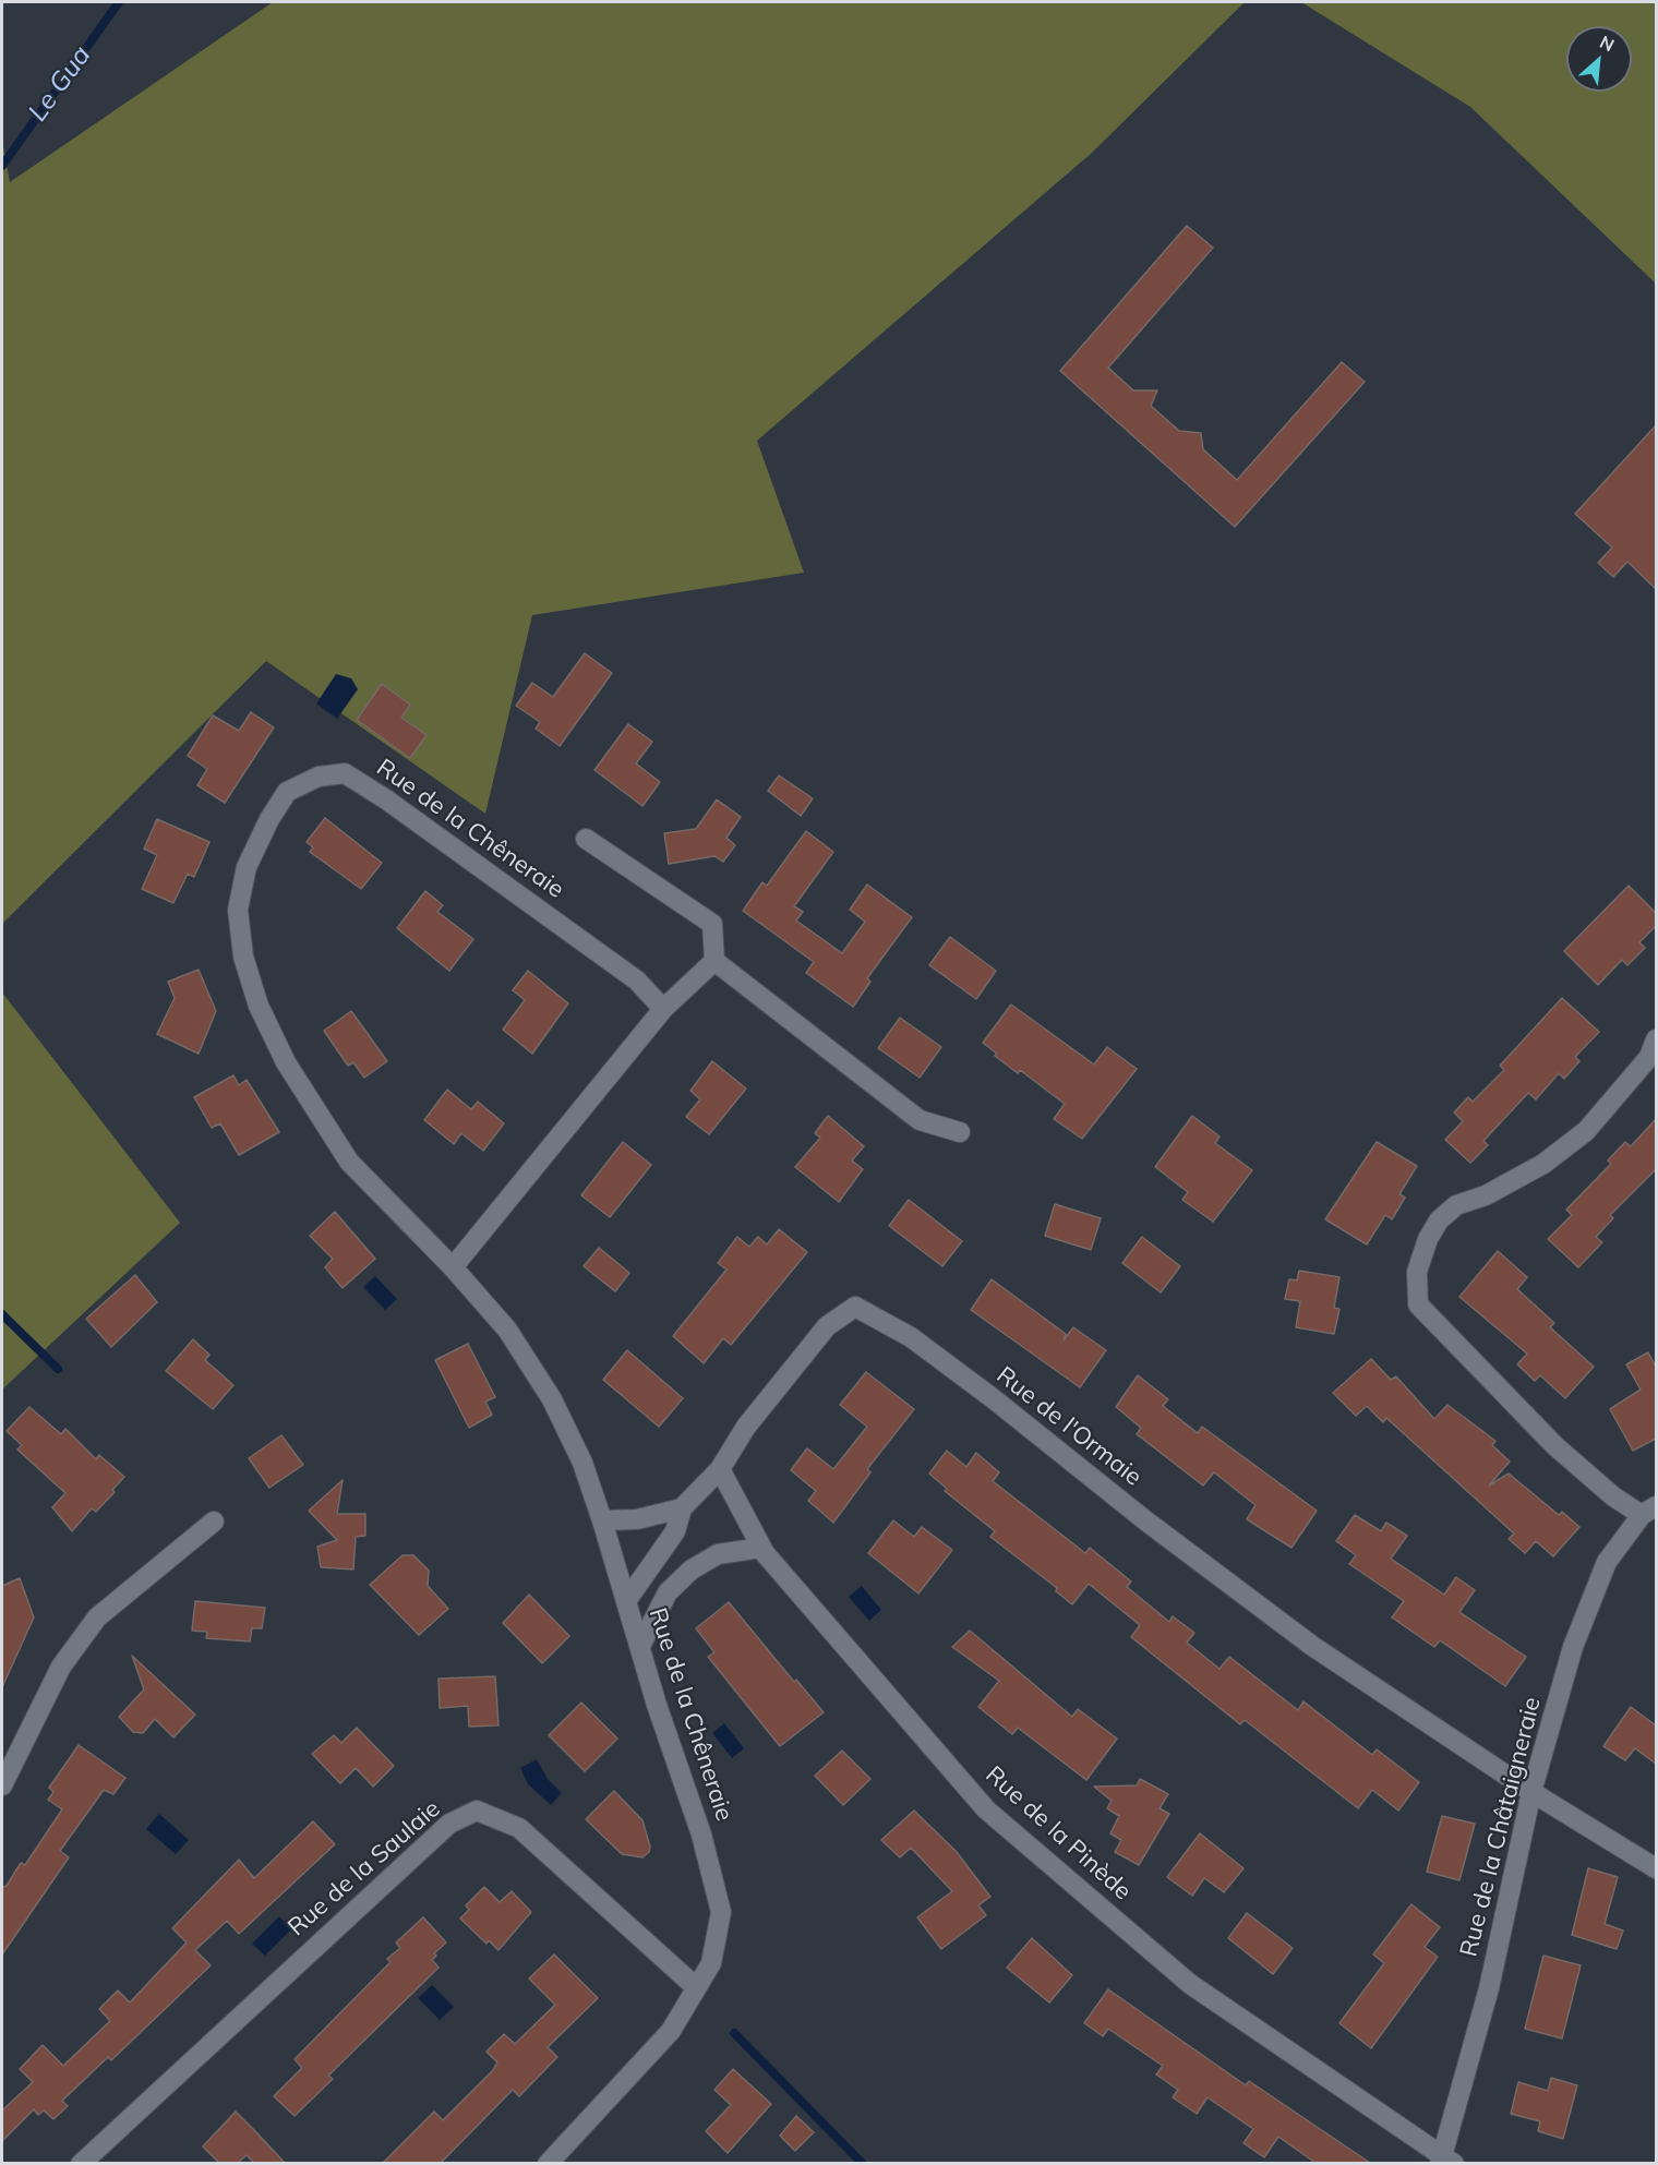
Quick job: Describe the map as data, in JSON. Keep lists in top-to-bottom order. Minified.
{"streets":{"street":["Rue de la Chêneraie","Rue de l'Ormaie","Rue de la Châtaigneraie","Rue de la Pinède","Rue de la Saulaie"]},"crossings":[["Rue de la Chêneraie","Rue de la Saulaie"],["Rue de l'Ormaie","Rue de la Châtaigneraie"],["Rue de l'Ormaie","Rue de la Pinède"],["Rue de la Châtaigneraie","Rue de la Pinède"]],"water":["Le Gua"],"north":"top right"}
